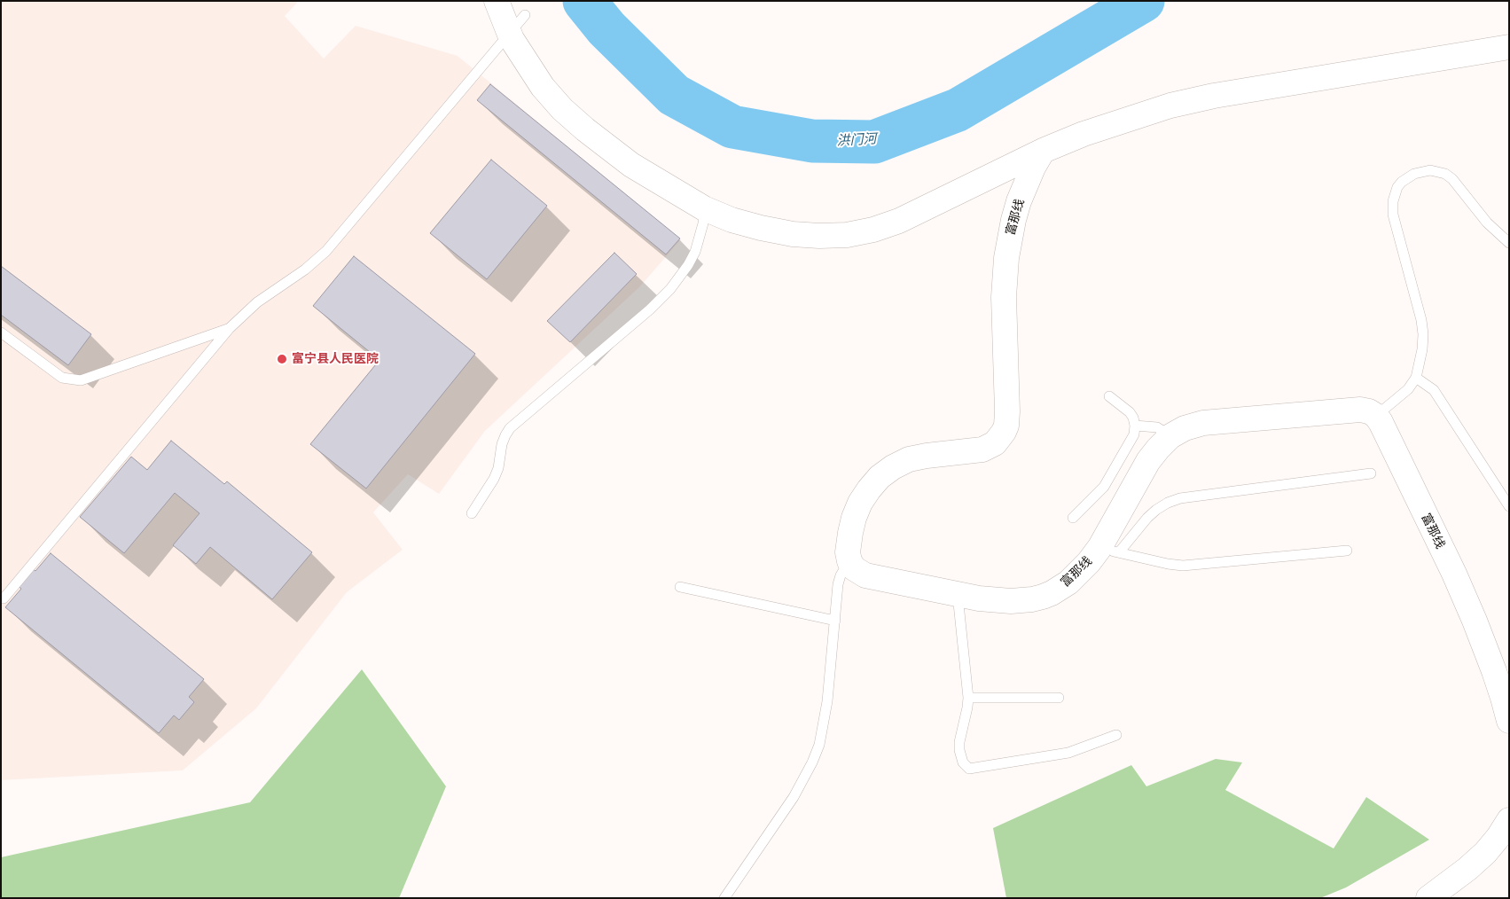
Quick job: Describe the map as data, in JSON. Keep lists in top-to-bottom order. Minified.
{"streets":{"street":["富那线"]},"water":["洪门河"],"places":["富宁县人民医院"]}
